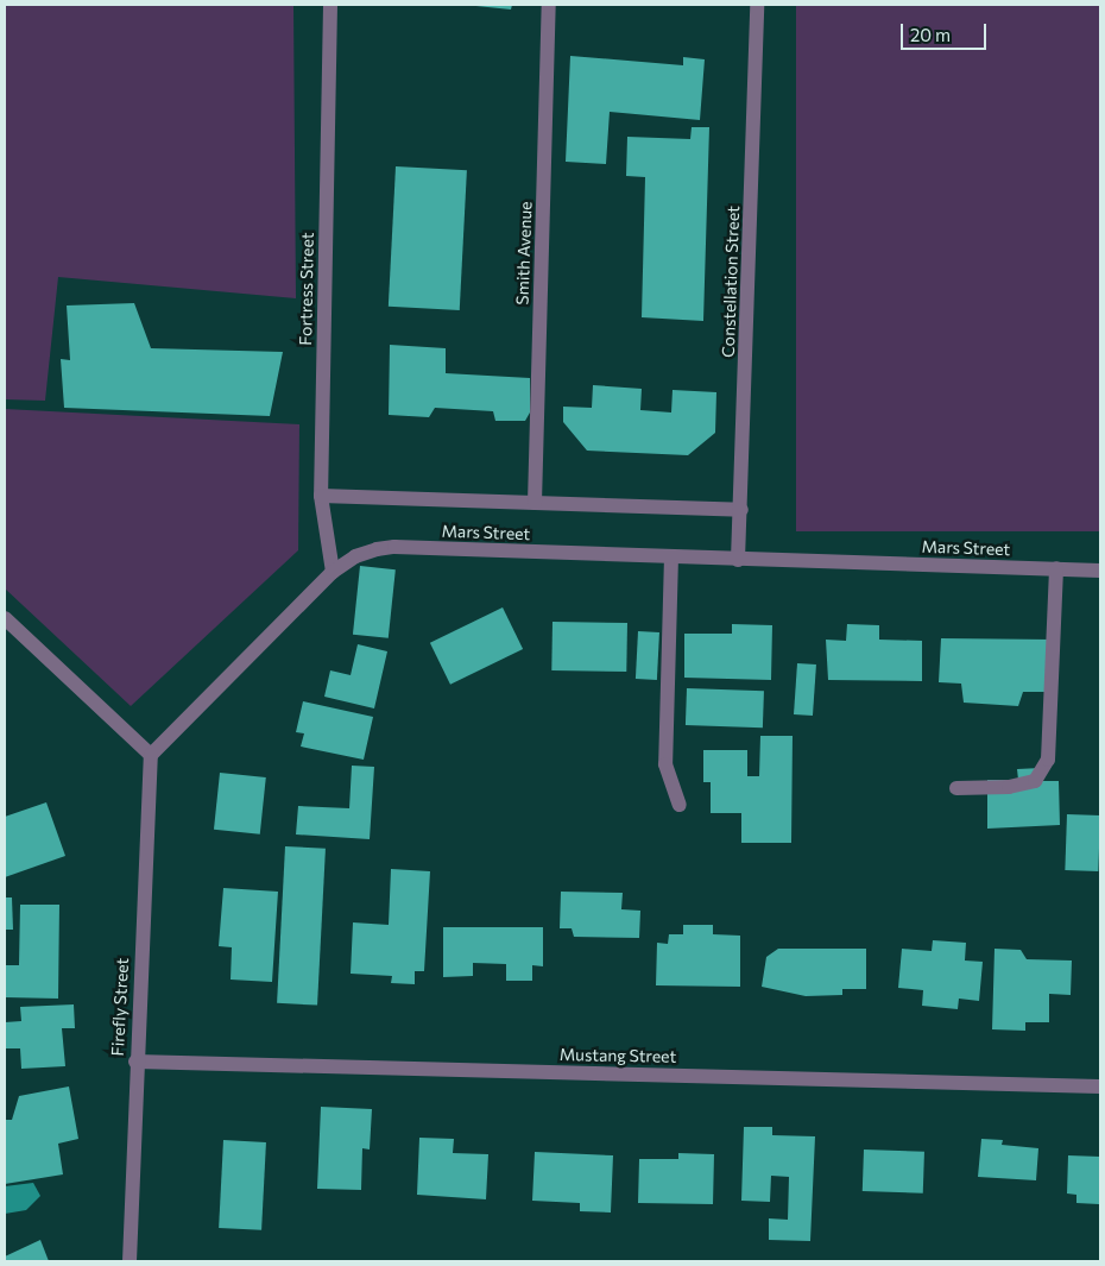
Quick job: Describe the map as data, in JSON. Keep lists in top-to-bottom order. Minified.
{"streets":{"street":["Smith Avenue","Constellation Street","Fortress Street","Mars Street","Firefly Street","Mustang Street"]},"crossings":[["Constellation Street","Mars Street"],["Fortress Street","Mars Street"],["Mars Street","Firefly Street"],["Firefly Street","Mustang Street"]],"scale_bar":"20 m"}
